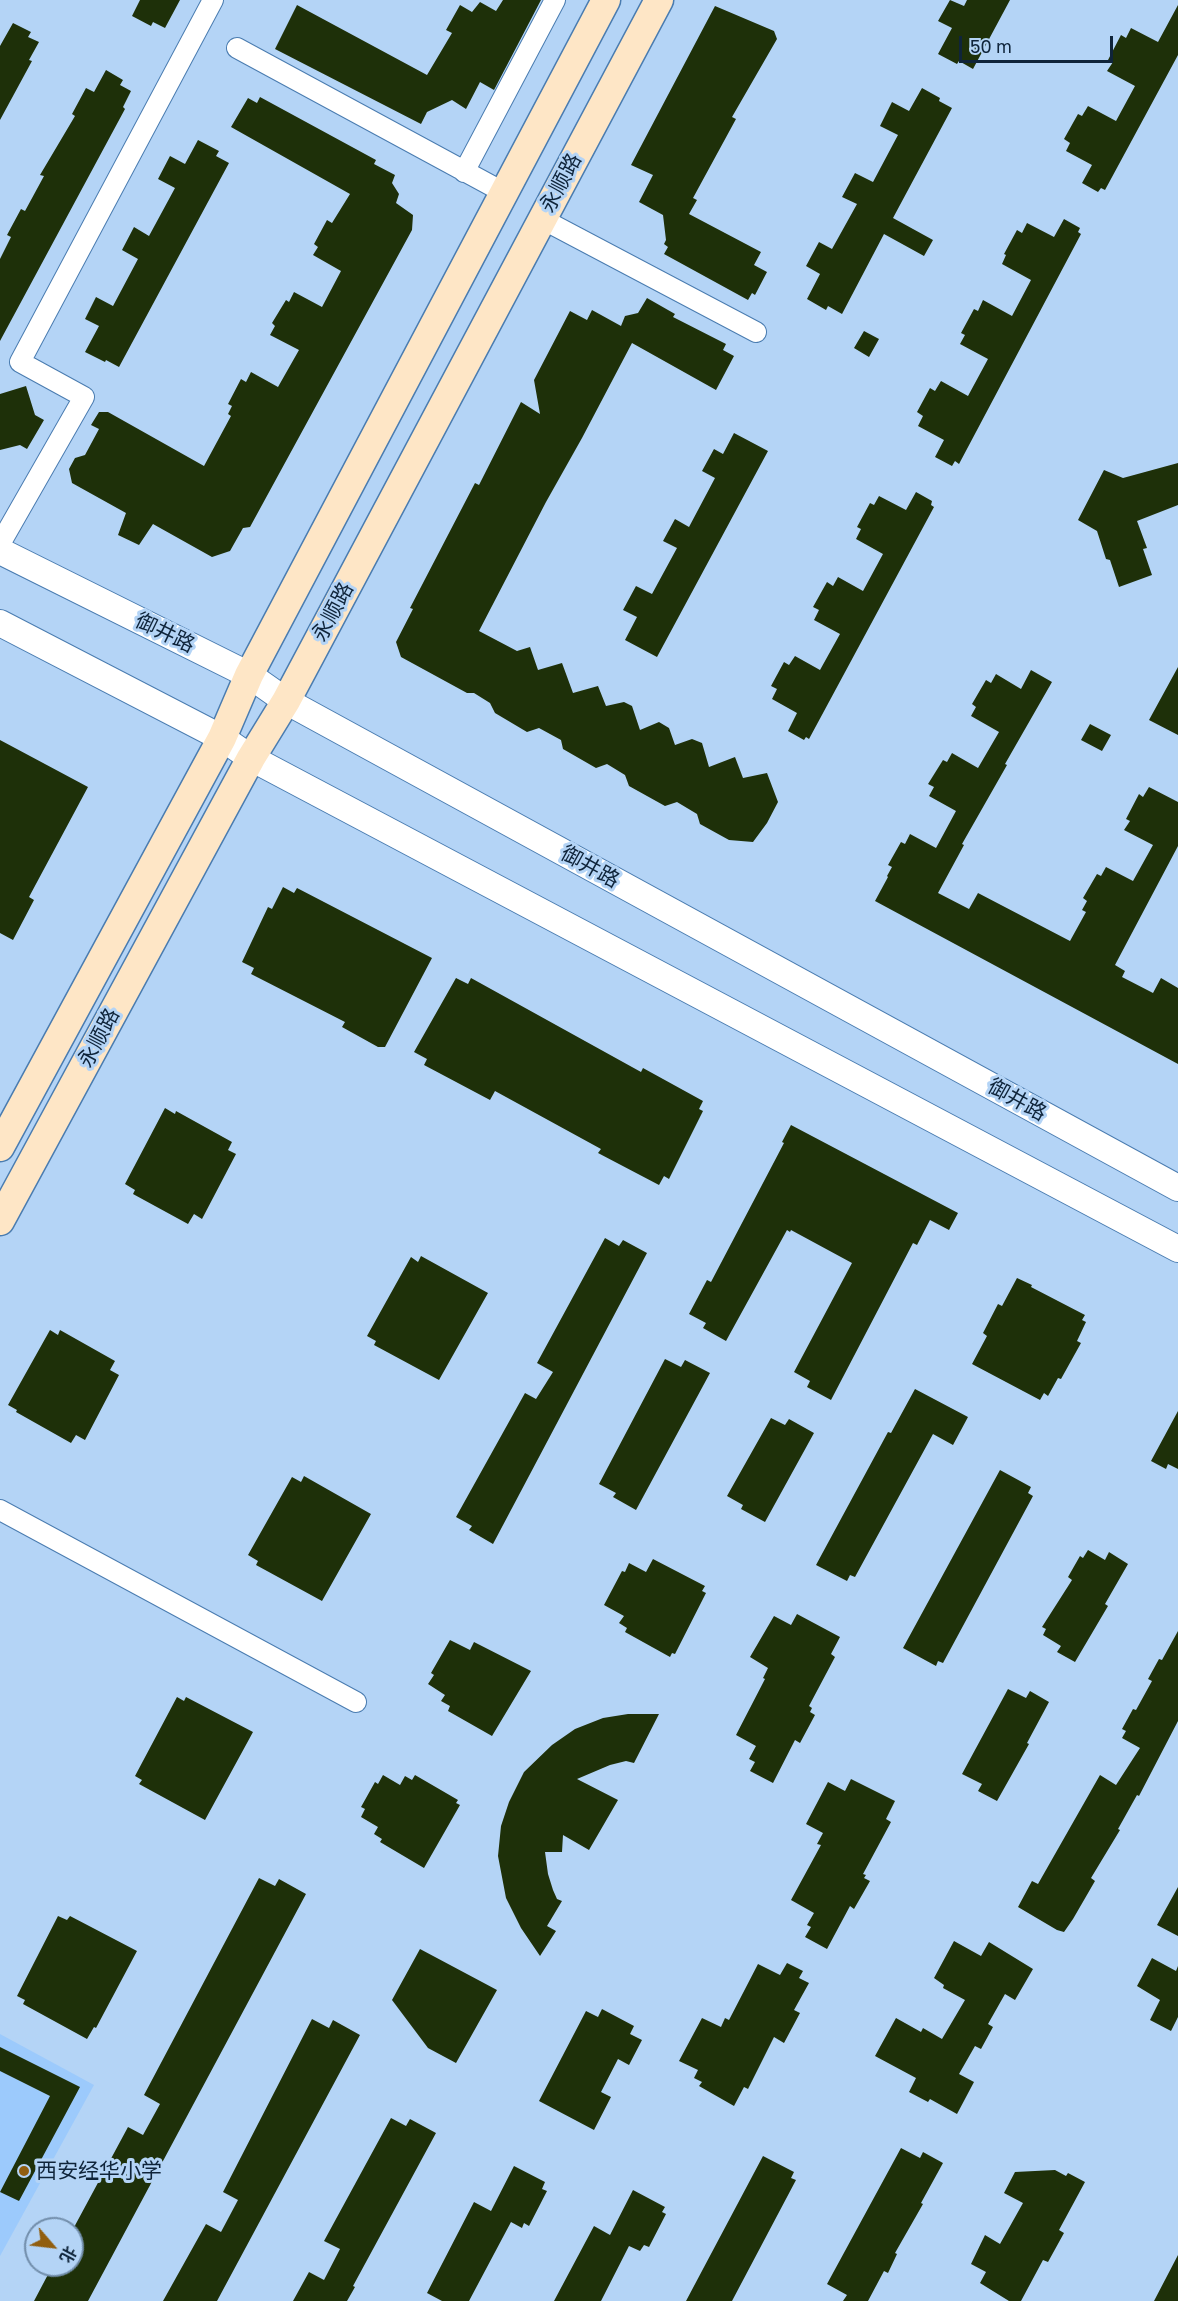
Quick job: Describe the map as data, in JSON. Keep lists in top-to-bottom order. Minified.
{"streets":{"main road":["永顺路"],"street":["御井路"]},"crossings":[["永顺路","御井路"]],"places":["西安经华小学"],"scale_bar":"50 m","north":"bottom right"}
